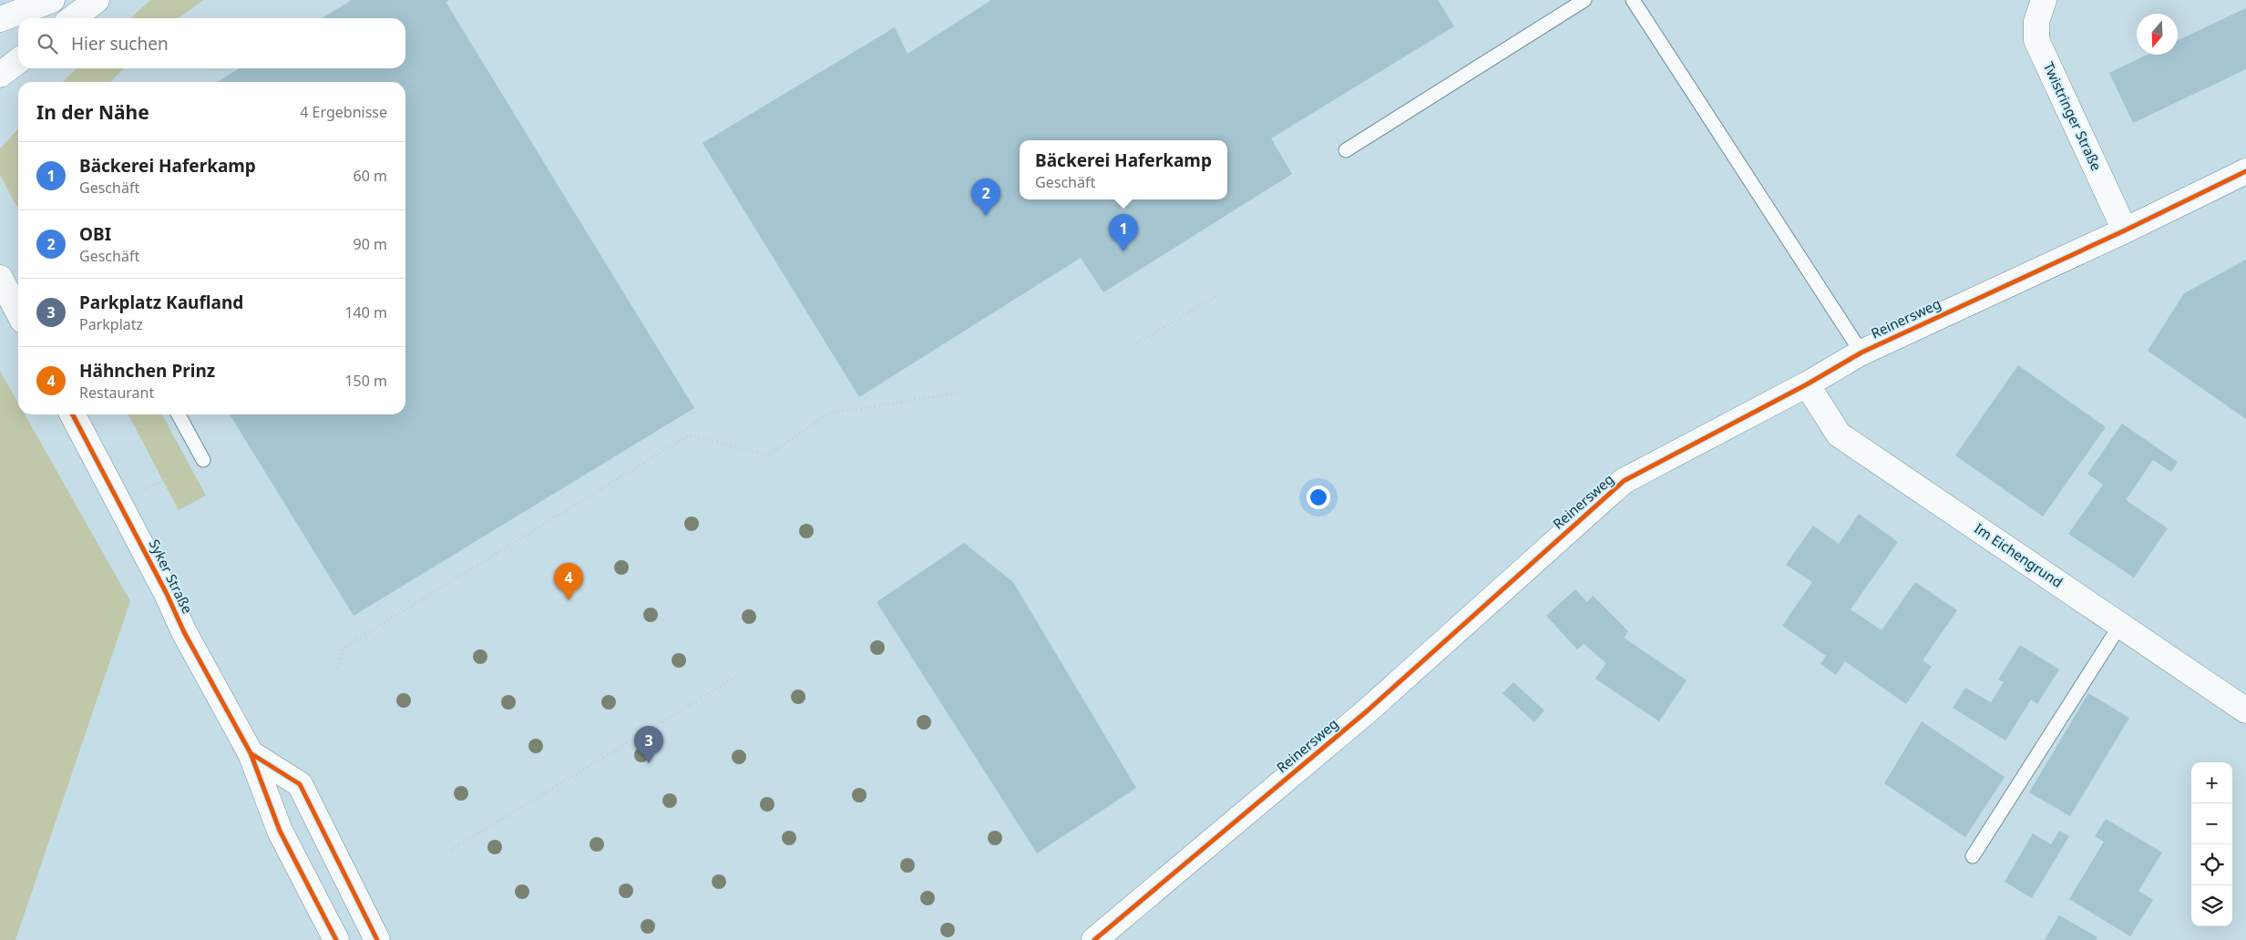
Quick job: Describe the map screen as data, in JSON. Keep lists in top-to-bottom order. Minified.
{"streets":{"main road":["Twistringer Straße","Reinersweg","Im Eichengrund","Syker Straße"]},"crossings":[["Twistringer Straße","Reinersweg"],["Reinersweg","Im Eichengrund"]],"north":"bottom","page":{"search":"Hier suchen","heading":["In der Nähe","4 Ergebnisse"],"popup":["Bäckerei Haferkamp","Geschäft"],"list":[{"mark":"1","name":"Bäckerei Haferkamp","note":"Geschäft","value":"60 m"},{"mark":"2","name":"OBI","note":"Geschäft","value":"90 m"},{"mark":"3","name":"Parkplatz Kaufland","note":"Parkplatz","value":"140 m"},{"mark":"4","name":"Hähnchen Prinz","note":"Restaurant","value":"150 m"}],"pins":["2","1","4","3"],"map_buttons":["+","−"]}}
